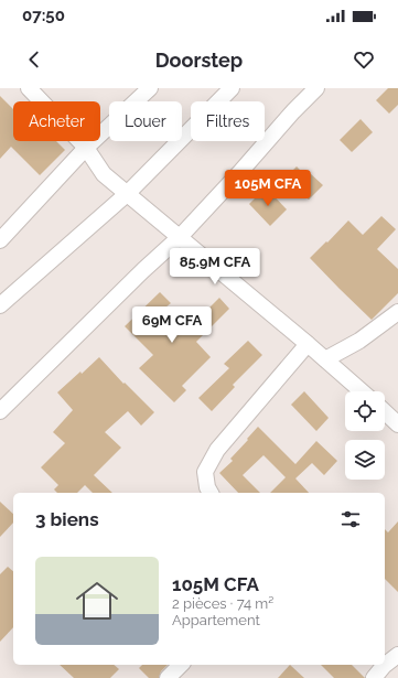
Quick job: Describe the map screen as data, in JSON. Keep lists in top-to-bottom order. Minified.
{"page":{"status":"07:50","header":"Doorstep","chip":["Acheter","Louer","Filtres"],"price":["105M CFA","85.9M CFA","69M CFA"],"heading":"3 biens","list":[{"name":"105M CFA","note":"2 pièces · 74 m² · Appartement"}]}}
